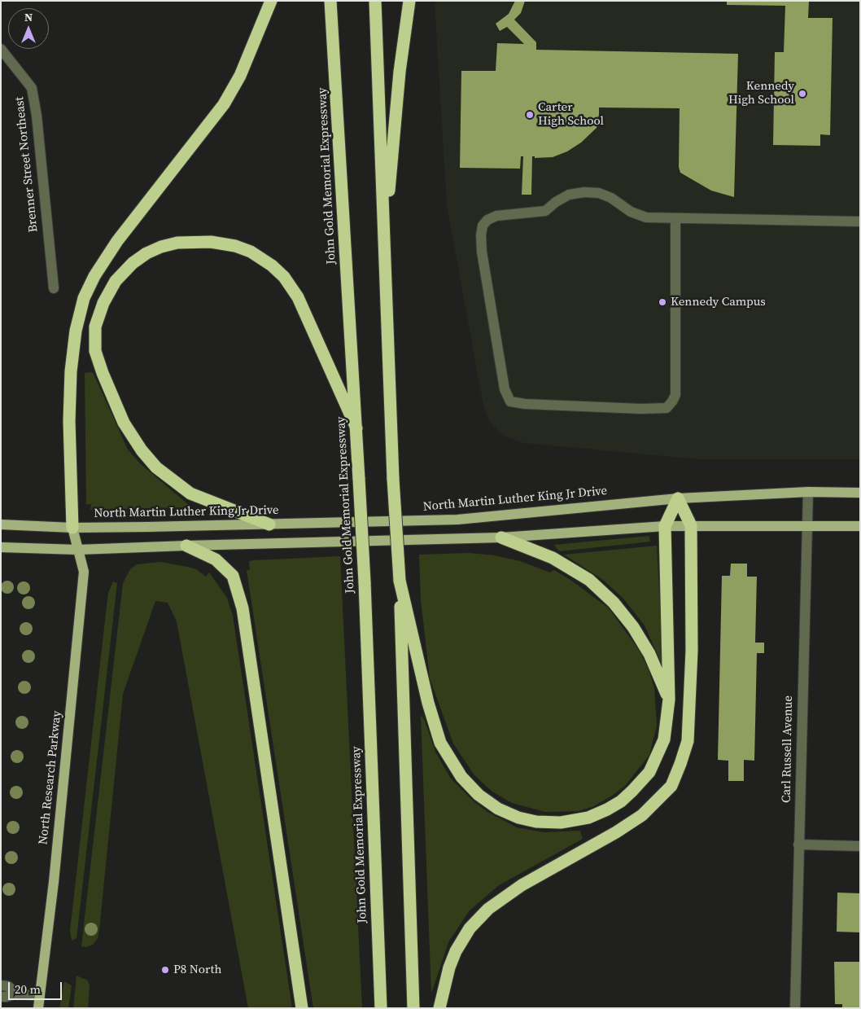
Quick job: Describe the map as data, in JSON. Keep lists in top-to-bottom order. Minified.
{"streets":{"highway":["John Gold Memorial Expressway"],"main road":["North Martin Luther King Jr Drive","North Research Parkway"],"street":["Brenner Street Northeast","Carl Russell Avenue"]},"crossings":[["North Martin Luther King Jr Drive","Carl Russell Avenue"],["North Martin Luther King Jr Drive","North Research Parkway"]],"places":["Kennedy High School","Carter High School","Kennedy Campus","P8 North"],"scale_bar":"20 m","north":"top"}
